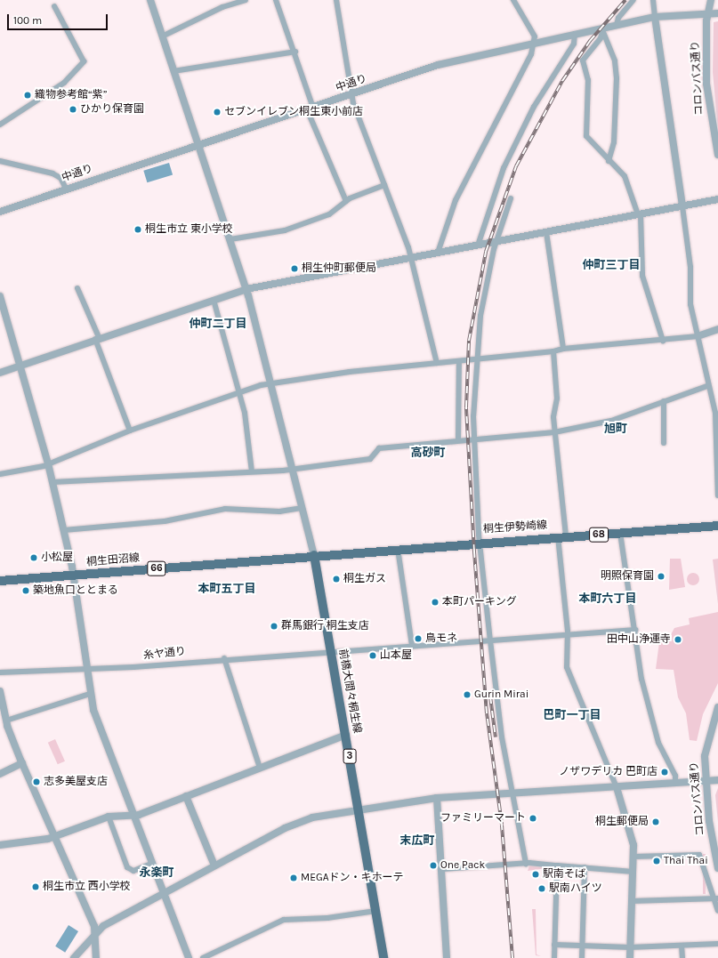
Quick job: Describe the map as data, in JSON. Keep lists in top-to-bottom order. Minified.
{"streets":{"main road":["桐生伊勢崎線","68","桐生田沼線","66","前橋大間々桐生線","3"],"street":["コロンバス通り","中通り","糸ヤ通り"]},"crossings":[["コロンバス通り","中通り"],["桐生伊勢崎線","桐生田沼線"],["桐生伊勢崎線","前橋大間々桐生線"],["桐生田沼線","前橋大間々桐生線"],["糸ヤ通り","前橋大間々桐生線"]],"districts":["仲町三丁目","仲町二丁目","旭町","高砂町","本町五丁目","本町六丁目","巴町一丁目","末広町","永楽町"],"places":["織物参考館“紫”","ひかり保育園","セブンイレブン桐生東小前店","桐生市立 東小学校","桐生仲町郵便局","小松屋","明照保育園","桐生ガス","築地魚口ととまる","本町パーキング","群馬銀行 桐生支店","鳥モネ","田中山浄運寺","山本屋","Gurin Mirai","ノザワデリカ 巴町店","志多美屋支店","ファミリーマート","桐生郵便局","Thai Thai","One Pack","駅南そば","MEGAドン・キホーテ","桐生市立 西小学校","駅南ハイツ"],"scale_bar":"100 m"}
